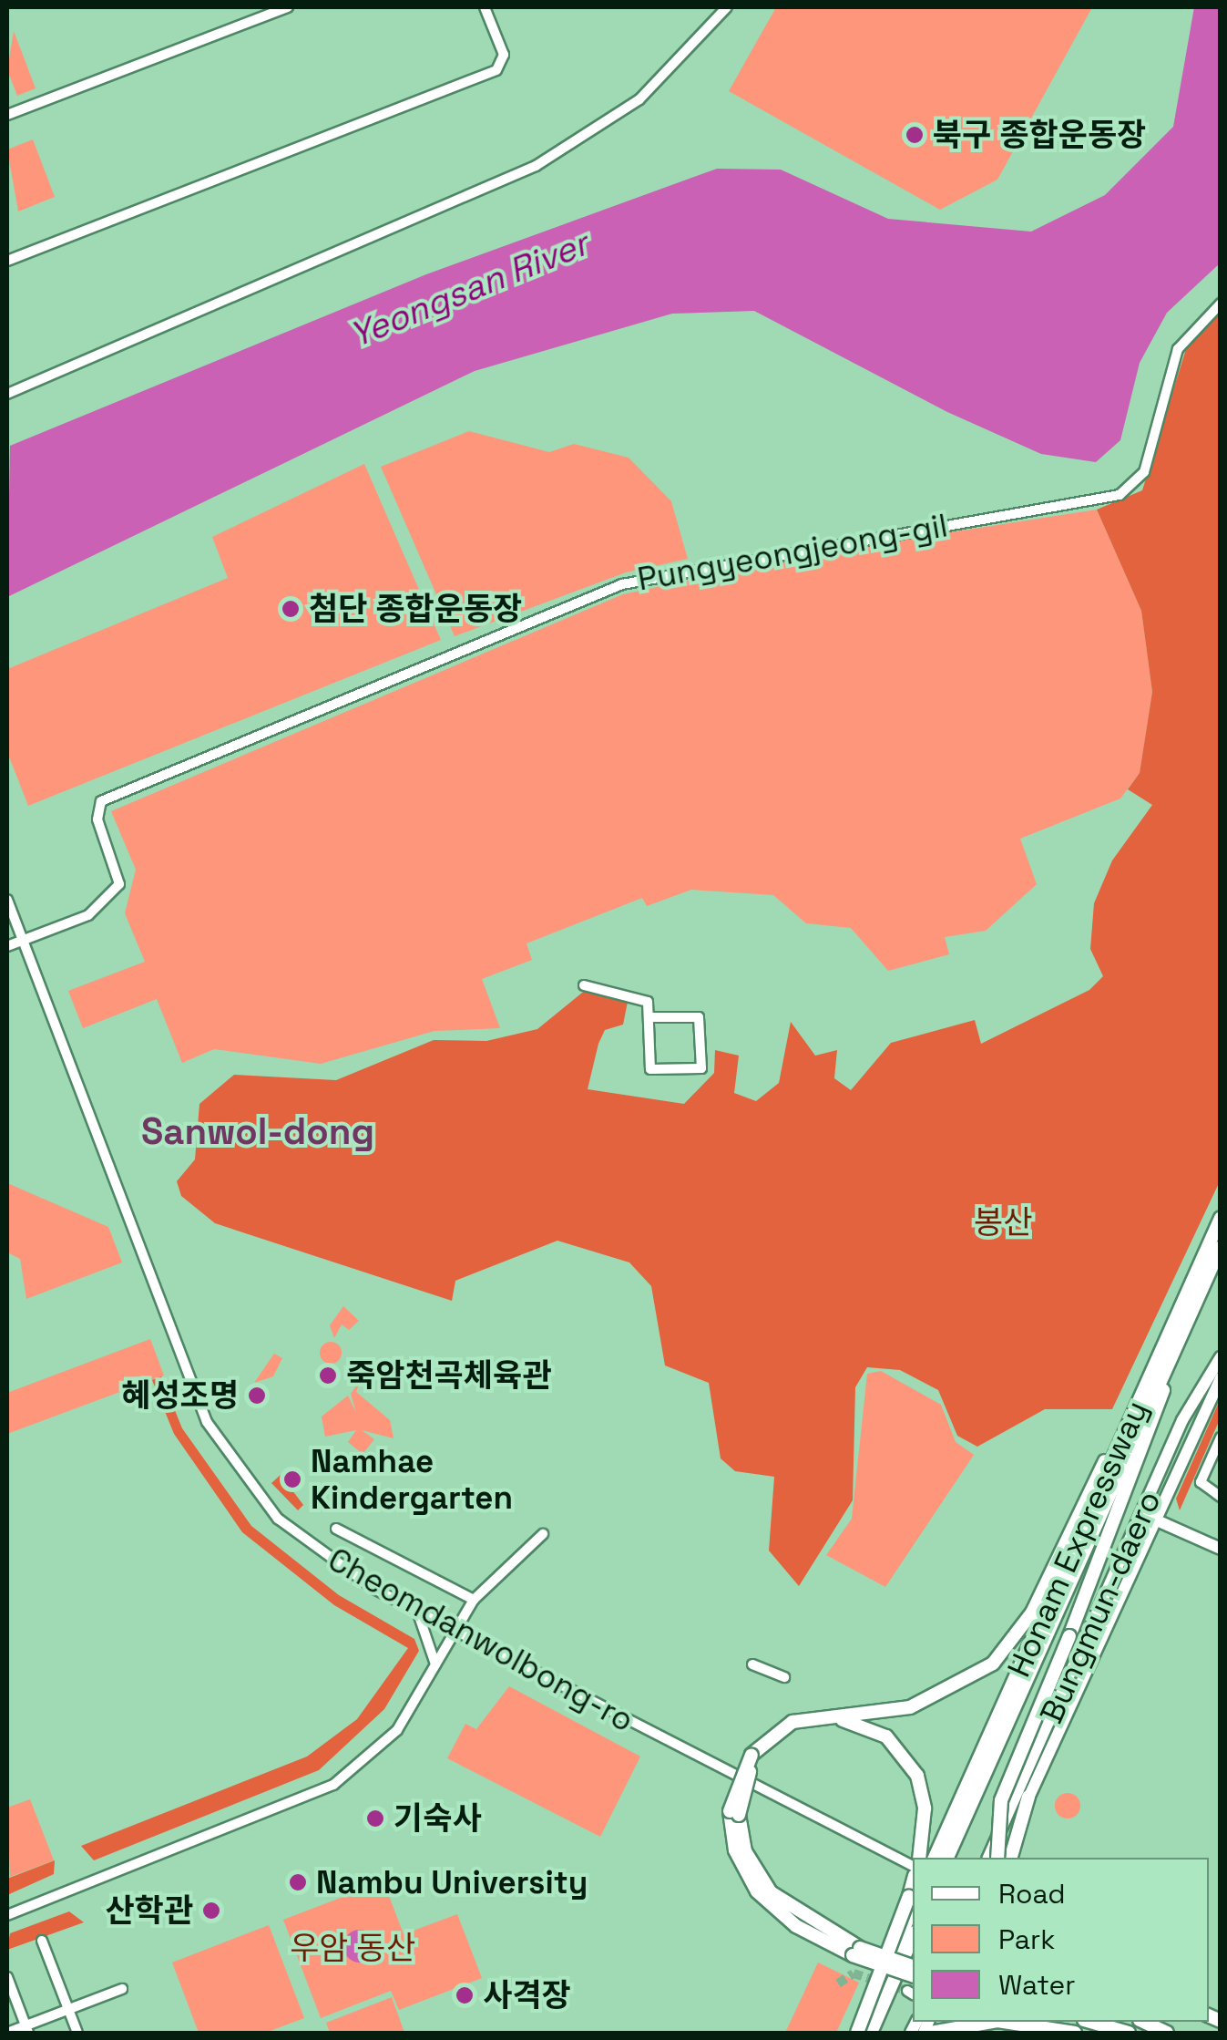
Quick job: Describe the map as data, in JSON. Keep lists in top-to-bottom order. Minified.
{"streets":{"highway":["Honam Expressway"],"main road":["Bungmun-daero"],"street":["Pungyeongjeong-gil","Cheomdanwolbong-ro"]},"crossings":[["Pungyeongjeong-gil","Cheomdanwolbong-ro"]],"districts":["Sanwol-dong"],"water":["Yeongsan River"],"parks":["봉산","우암 동산"],"places":["북구 종합운동장","첨단 종합운동장","죽암천곡체육관","혜성조명","Namhae Kindergarten","기숙사","Nambu University","산학관","사격장"],"legend":["Road","Park","Water"]}
